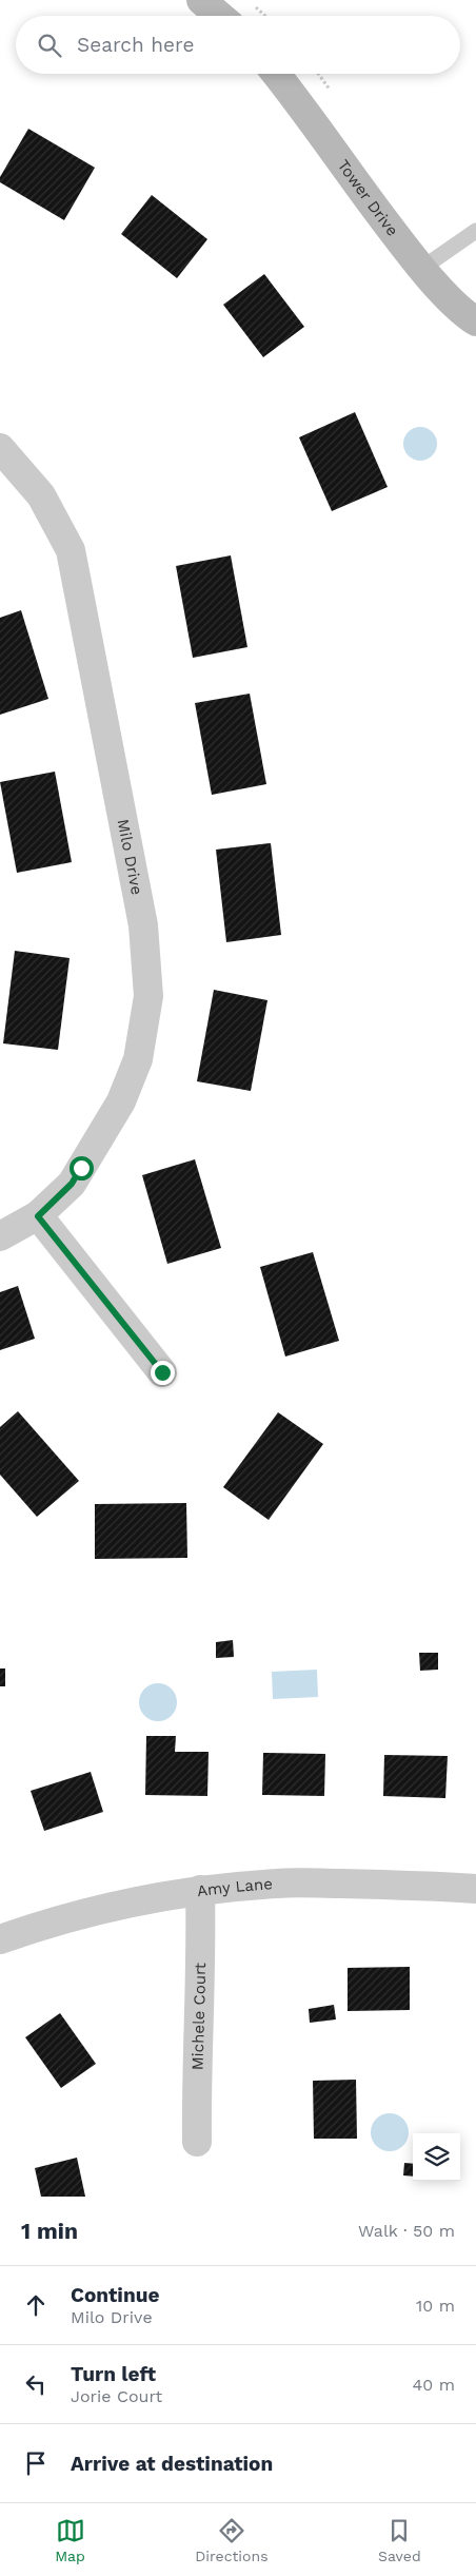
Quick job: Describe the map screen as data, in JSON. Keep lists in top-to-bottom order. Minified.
{"streets":{"street":["Tower Drive","Milo Drive","Amy Lane","Michele Court"]},"crossings":[["Amy Lane","Michele Court"]],"page":{"search":"Search here","heading":["1 min","Walk · 50 m"],"list":[["Continue","Milo Drive","10 m"],["Turn left","Jorie Court","40 m"],"Arrive at destination"],"nav":["Map","Directions","Saved"]}}
